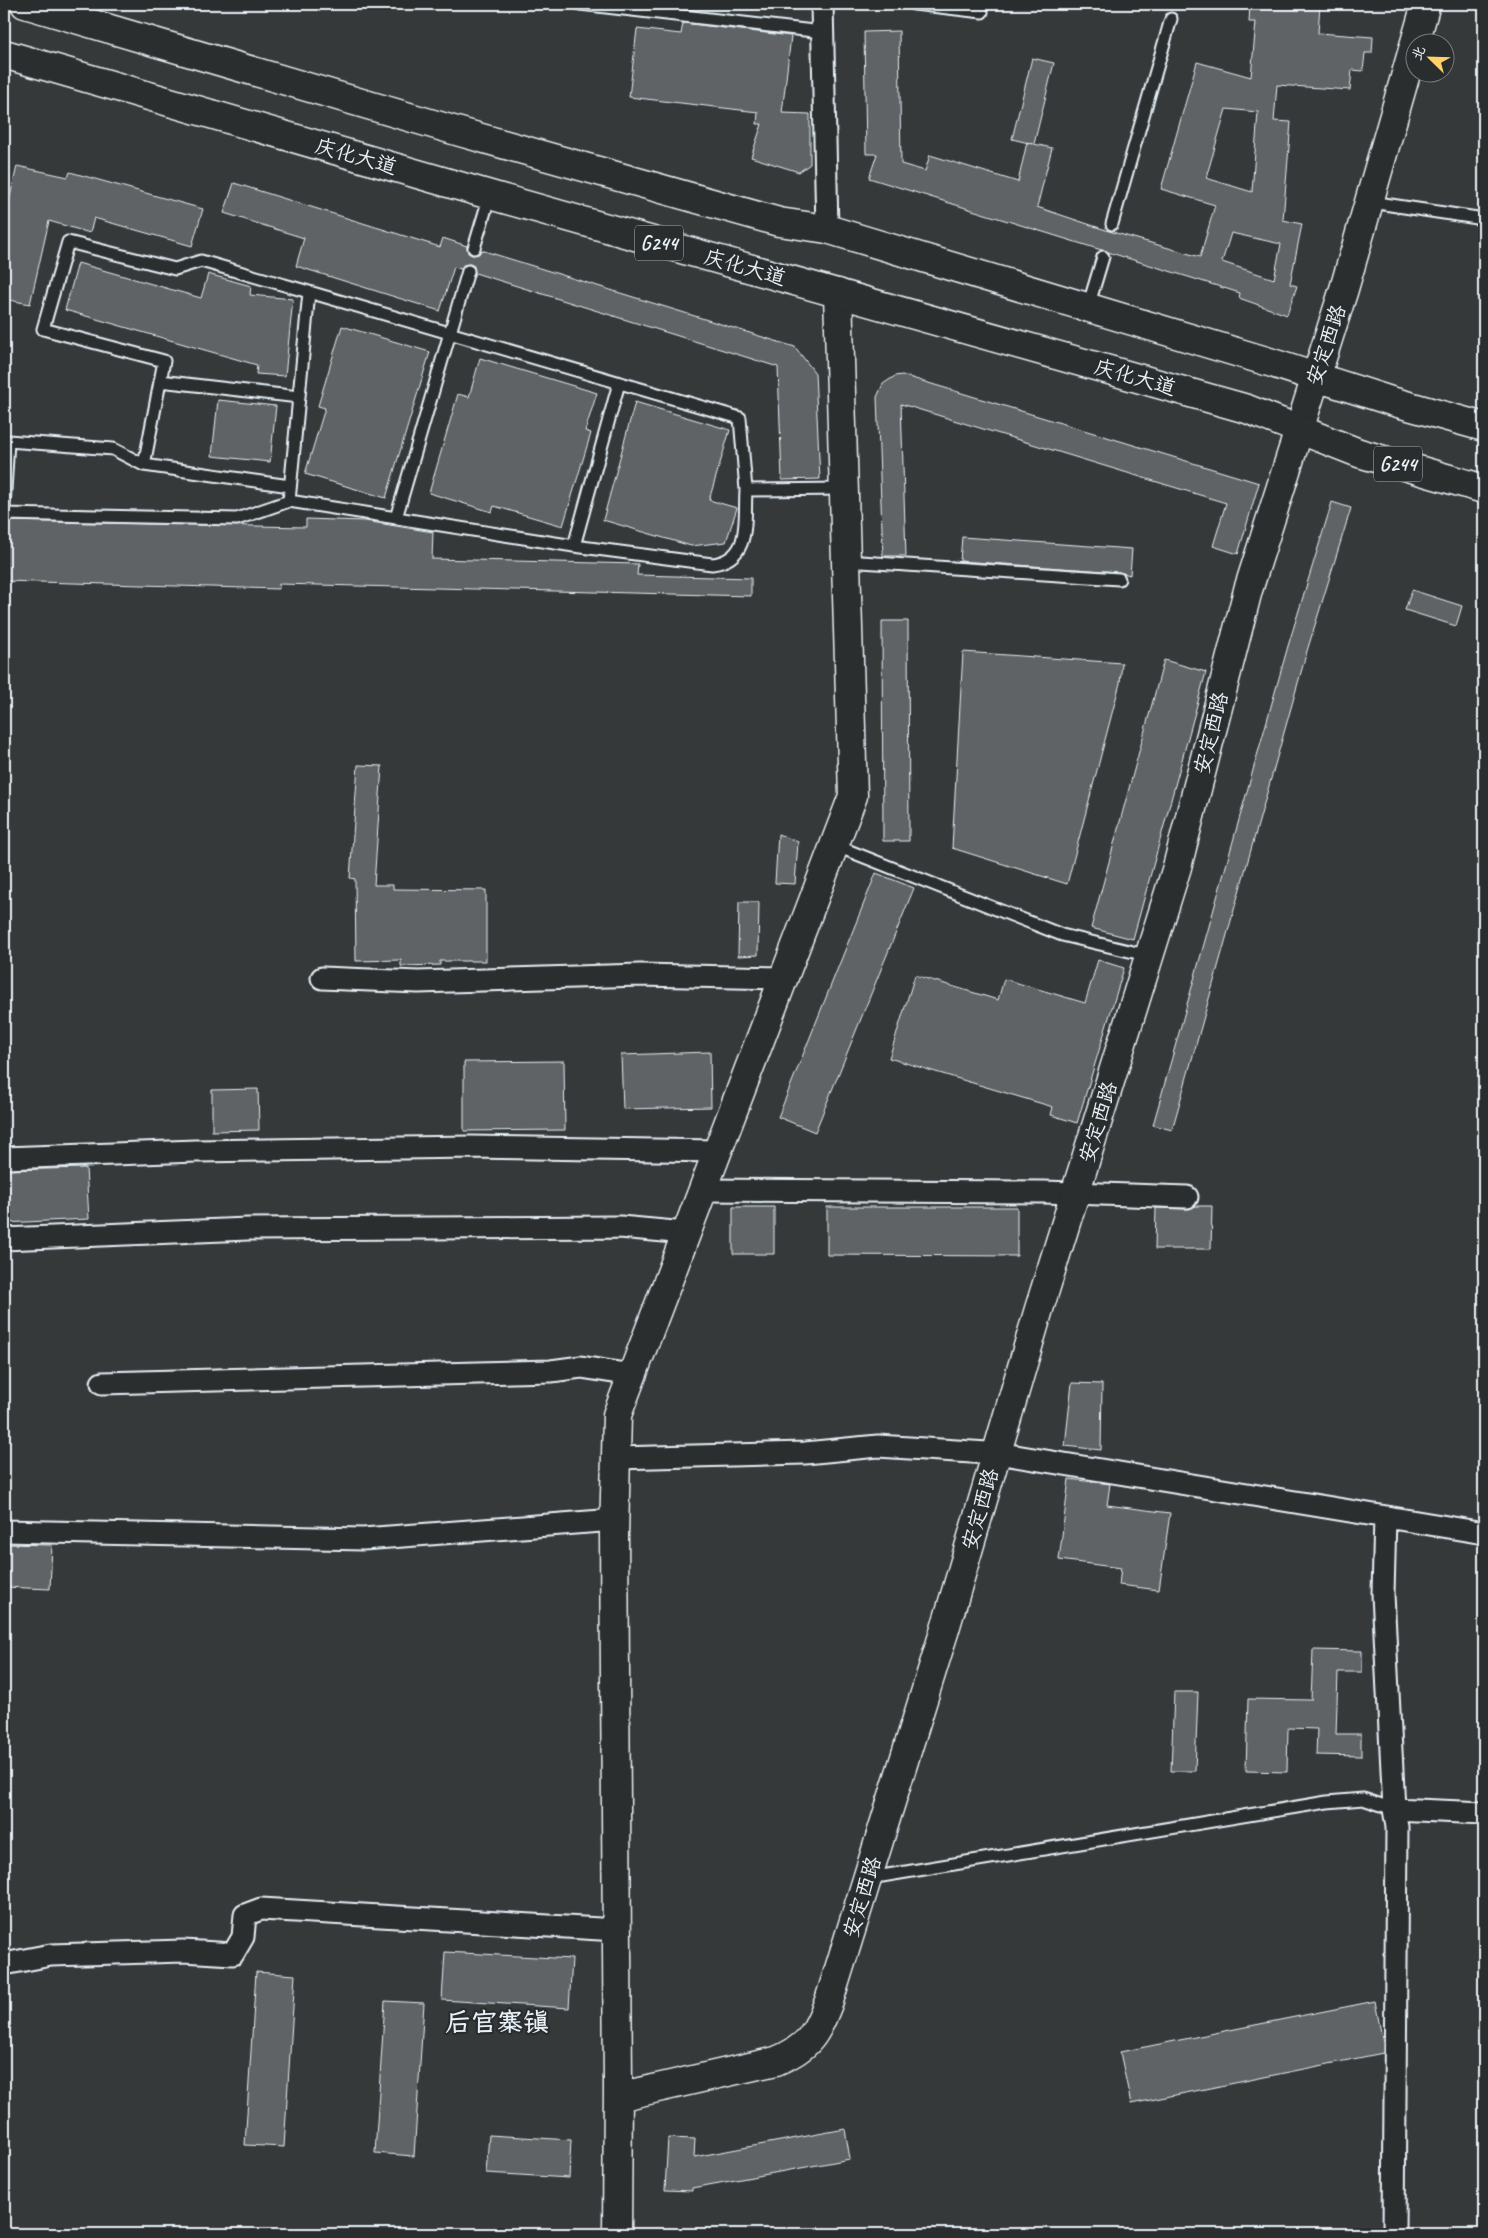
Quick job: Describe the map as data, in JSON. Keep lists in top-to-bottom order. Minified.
{"streets":{"main road":["庆化大道","G244","安定西路"]},"crossings":[["庆化大道","安定西路"],["G244","安定西路"]],"districts":["后官寨镇"],"north":"top left"}
